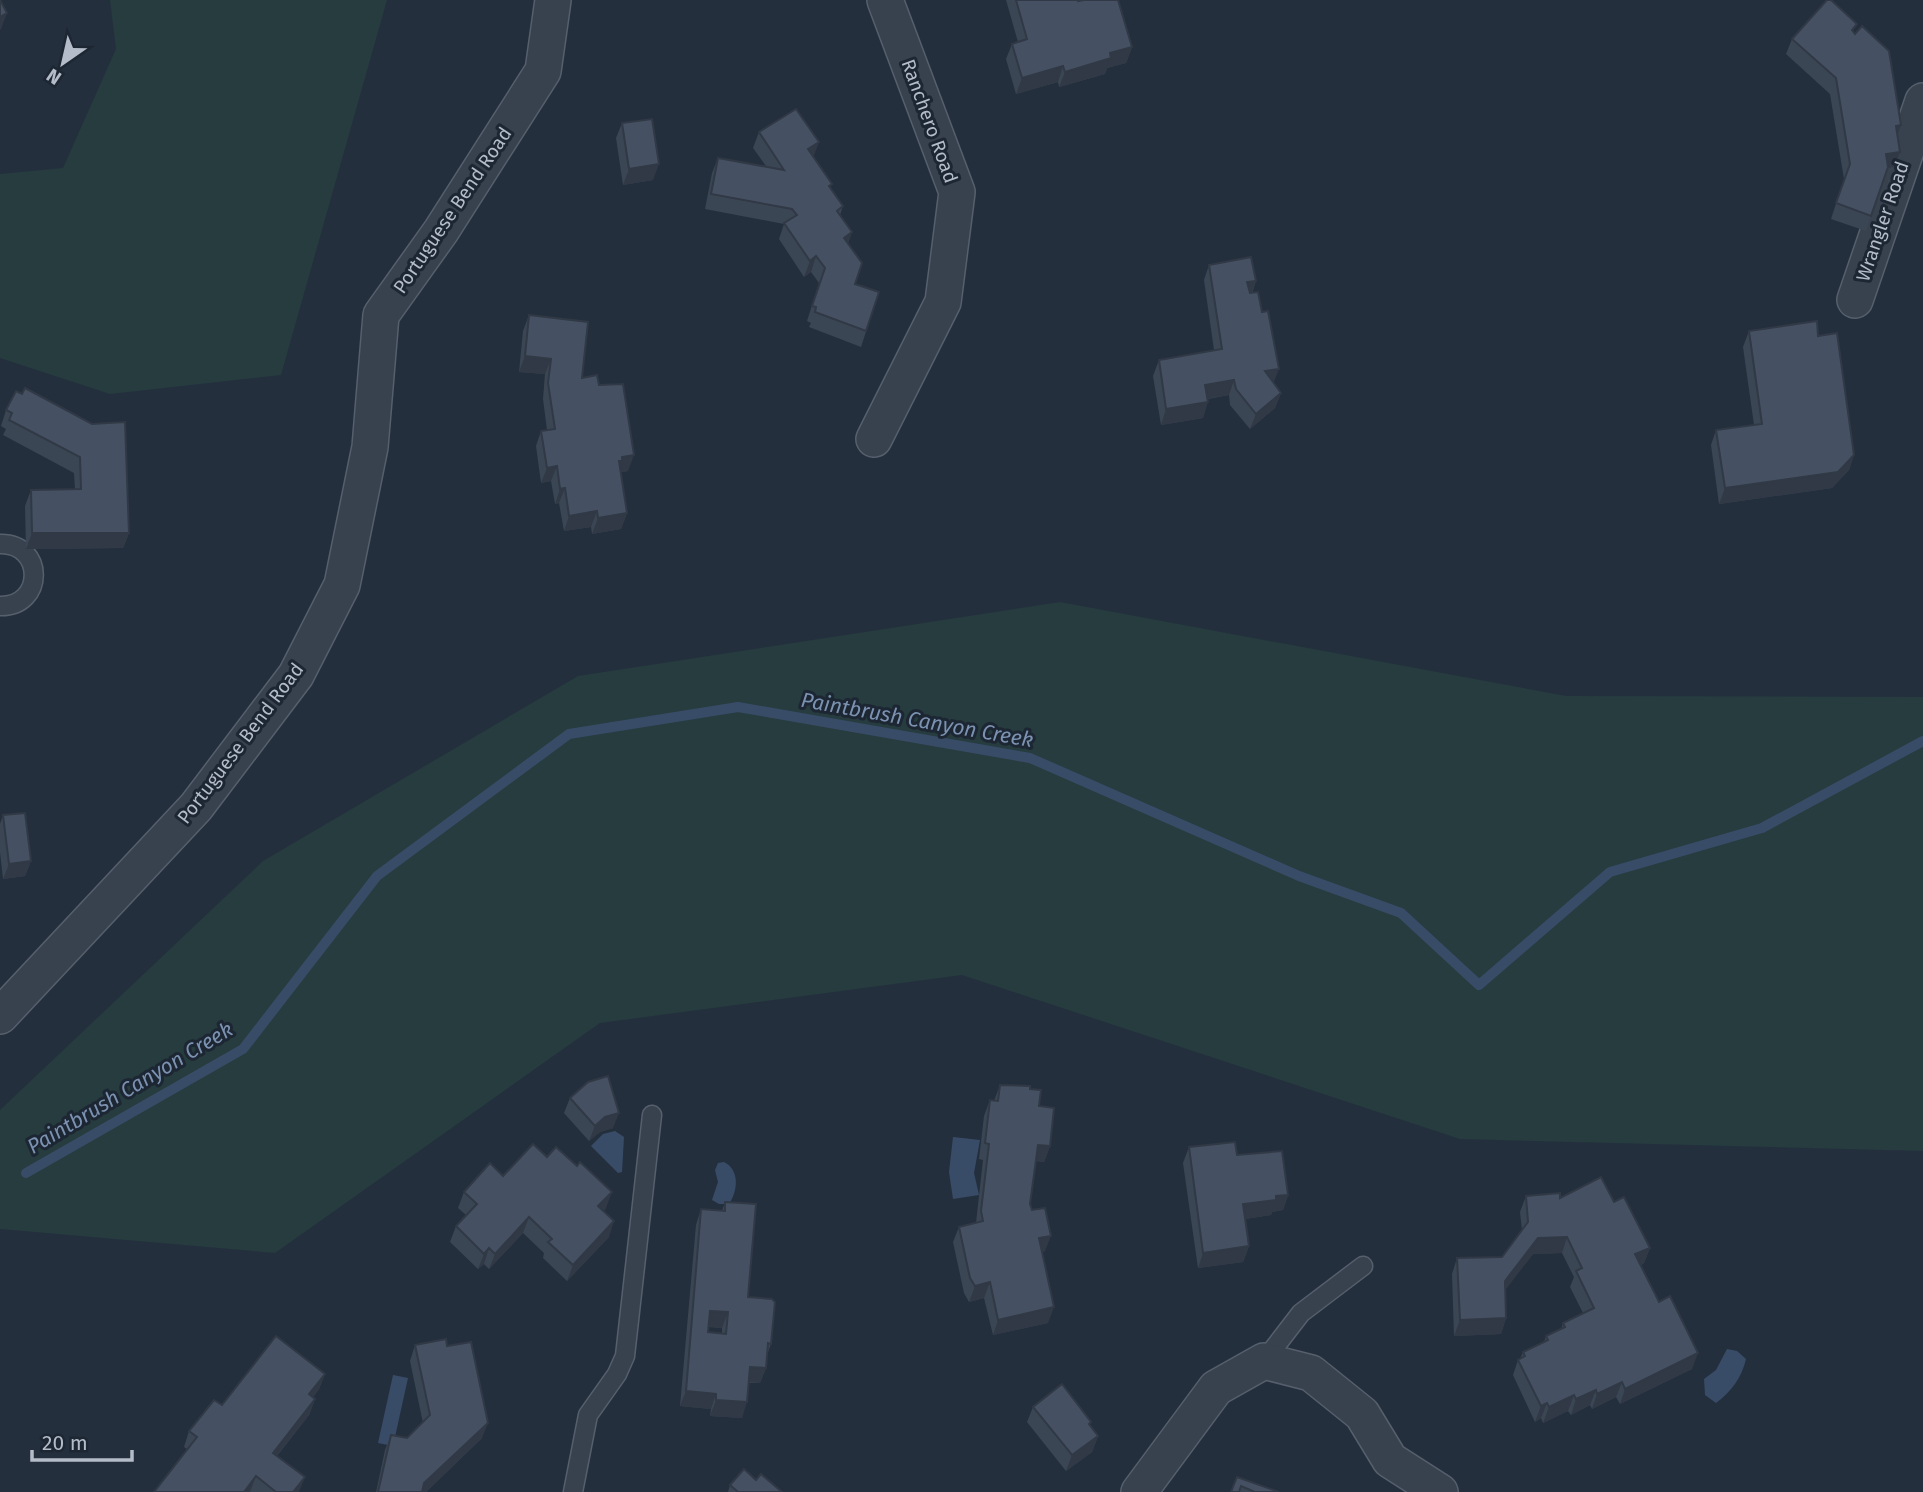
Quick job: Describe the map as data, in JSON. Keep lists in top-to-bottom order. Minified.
{"streets":{"street":["Ranchero Road","Portuguese Bend Road","Wrangler Road"]},"water":["Paintbrush Canyon Creek"],"scale_bar":"20 m","north":"bottom left"}
